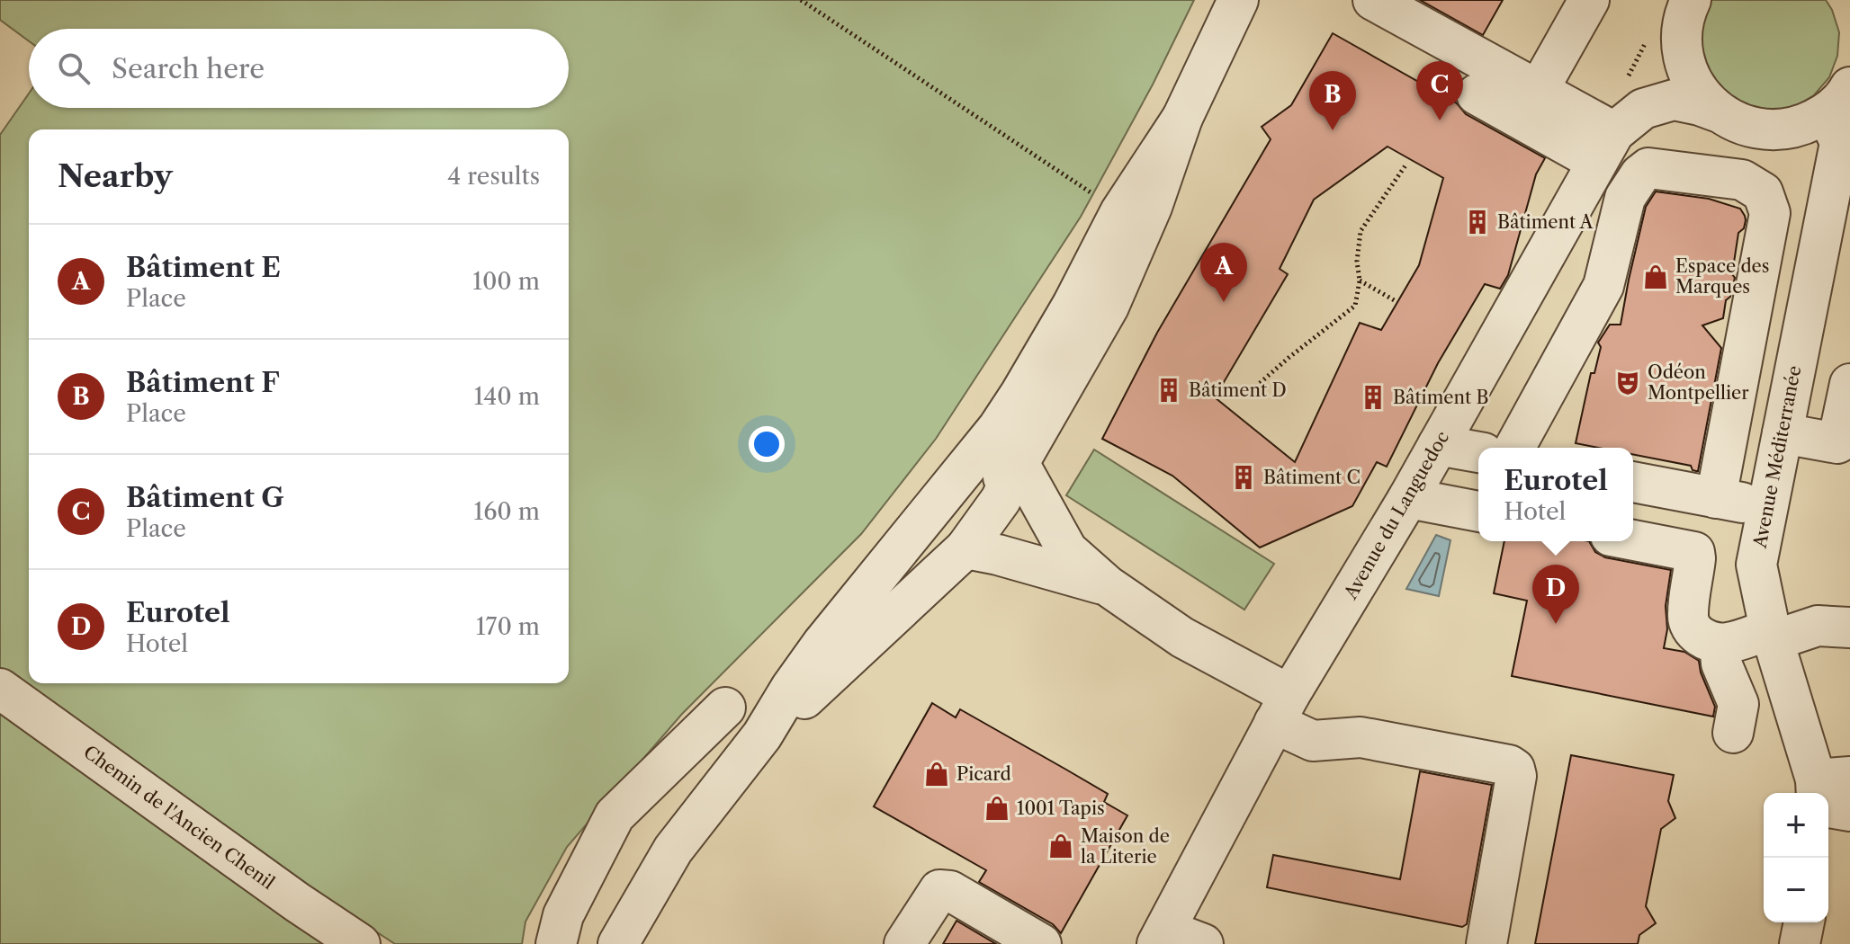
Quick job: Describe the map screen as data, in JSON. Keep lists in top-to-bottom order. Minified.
{"streets":{"street":["Avenue Méditerranée","Avenue du Languedoc","Chemin de l'Ancien Chenil"]},"crossings":[["Avenue Méditerranée","Avenue du Languedoc"]],"places":{"building":["Bâtiment A","Bâtiment D","Bâtiment B","Bâtiment C"],"shop":["Espace des Marques","Picard","1001 Tapis","Maison de la Literie"],"theatre":["Odéon Montpellier"]},"page":{"search":"Search here","pins":["C","B","A","D"],"heading":["Nearby","4 results"],"list":[{"mark":"A","name":"Bâtiment E","note":"Place","value":"100 m"},{"mark":"B","name":"Bâtiment F","note":"Place","value":"140 m"},{"mark":"C","name":"Bâtiment G","note":"Place","value":"160 m"},{"mark":"D","name":"Eurotel","note":"Hotel","value":"170 m"}],"popup":["Eurotel","Hotel"],"map_buttons":["+","−"]}}
